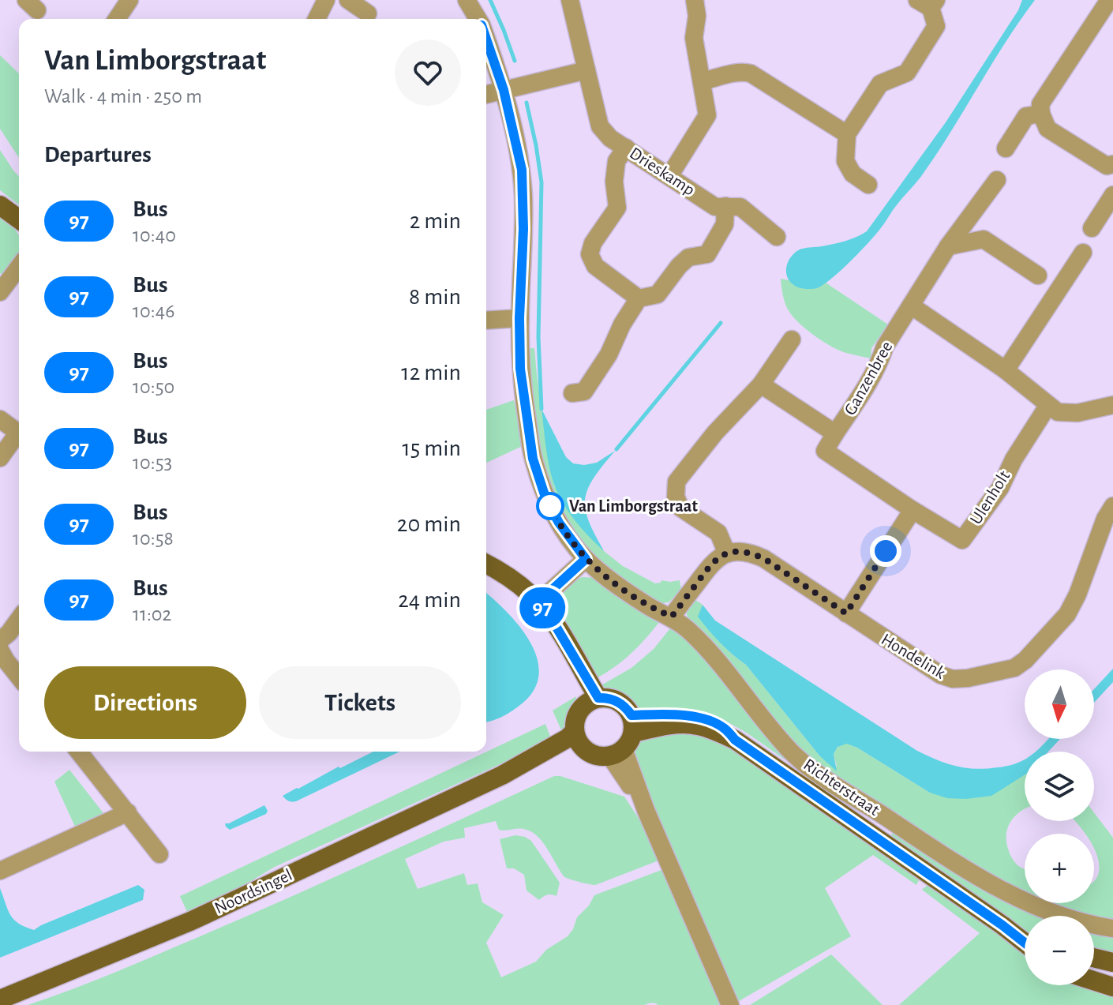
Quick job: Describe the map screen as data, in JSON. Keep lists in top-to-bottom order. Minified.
{"streets":{"main road":["Noordsingel"],"street":["Drieskamp","Ganzenbree","Ulenholt","Hondelink","Richterstraat"]},"crossings":[["Ganzenbree","Ulenholt"]],"places":["Van Limborgstraat"],"lines":["bus line 97"],"north":"bottom","page":{"on_map":"97","heading":[["Van Limborgstraat","Walk · 4 min · 250 m"],"Departures"],"list":[{"mark":"97","name":"Bus","note":"10:40","value":"2 min"},{"mark":"97","name":"Bus","note":"10:46","value":"8 min"},{"mark":"97","name":"Bus","note":"10:50","value":"12 min"},{"mark":"97","name":"Bus","note":"10:53","value":"15 min"},{"mark":"97","name":"Bus","note":"10:58","value":"20 min"},{"mark":"97","name":"Bus","note":"11:02","value":"24 min"}],"buttons":["Directions","Tickets"],"map_buttons":["+","−"]}}
